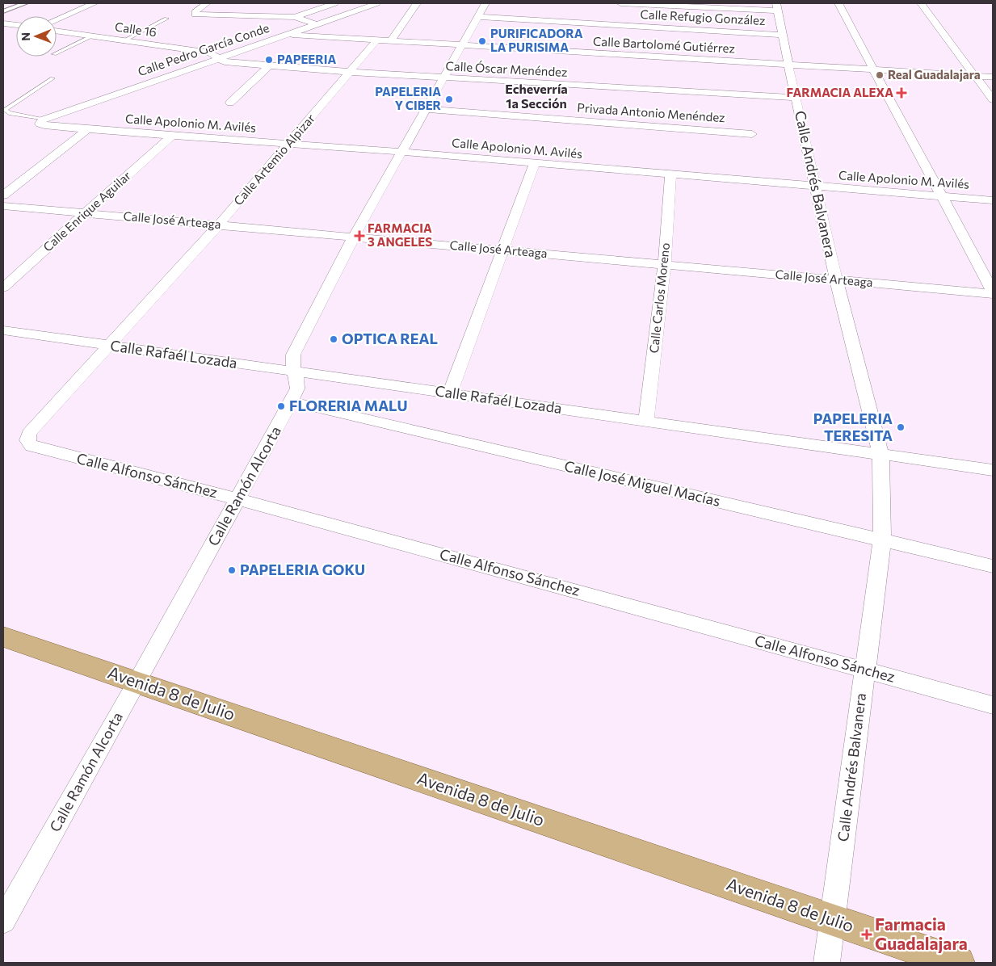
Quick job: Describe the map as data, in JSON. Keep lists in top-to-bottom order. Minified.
{"streets":{"main road":["Avenida 8 de Julio"],"street":["Calle Refugio González","Calle 16","Calle Bartolomé Gutiérrez","Calle Pedro García Conde","Calle Óscar Menéndez","Privada Antonio Menéndez","Calle Apolonio M. Avilés","Calle Artemio Alpizar","Calle Andrés Balvanera","Calle Enrique Aguilar","Calle José Arteaga","Calle Carlos Moreno","Calle Rafaél Lozada","Calle Alfonso Sánchez","Calle José Miguel Macías","Calle Ramón Alcorta"]},"crossings":[["Calle Refugio González","Calle Andrés Balvanera"],["Calle Refugio González","Calle Ramón Alcorta"],["Calle 16","Calle Pedro García Conde"],["Calle 16","Calle Óscar Menéndez"],["Calle Bartolomé Gutiérrez","Calle Pedro García Conde"],["Calle Bartolomé Gutiérrez","Calle Artemio Alpizar"],["Calle Bartolomé Gutiérrez","Calle Andrés Balvanera"],["Calle Bartolomé Gutiérrez","Calle Ramón Alcorta"],["Calle Pedro García Conde","Calle Óscar Menéndez"],["Calle Pedro García Conde","Calle Apolonio M. Avilés"],["Calle Óscar Menéndez","Calle Artemio Alpizar"],["Calle Óscar Menéndez","Calle Andrés Balvanera"],["Calle Óscar Menéndez","Calle Ramón Alcorta"],["Privada Antonio Menéndez","Calle Ramón Alcorta"],["Calle Apolonio M. Avilés","Calle Artemio Alpizar"],["Calle Apolonio M. Avilés","Calle Andrés Balvanera"],["Calle Apolonio M. Avilés","Calle Enrique Aguilar"],["Calle Apolonio M. Avilés","Calle Carlos Moreno"],["Calle Apolonio M. Avilés","Calle Ramón Alcorta"],["Calle Artemio Alpizar","Calle José Arteaga"],["Calle Artemio Alpizar","Calle Rafaél Lozada"],["Calle Artemio Alpizar","Calle Alfonso Sánchez"],["Calle Andrés Balvanera","Calle José Arteaga"],["Calle Andrés Balvanera","Calle Rafaél Lozada"],["Calle Andrés Balvanera","Calle Alfonso Sánchez"],["Calle Andrés Balvanera","Calle José Miguel Macías"],["Calle Andrés Balvanera","Avenida 8 de Julio"],["Calle Enrique Aguilar","Calle José Arteaga"],["Calle José Arteaga","Calle Carlos Moreno"],["Calle José Arteaga","Calle Ramón Alcorta"],["Calle Carlos Moreno","Calle Rafaél Lozada"],["Calle Rafaél Lozada","Calle Ramón Alcorta"],["Calle Alfonso Sánchez","Calle Ramón Alcorta"],["Calle José Miguel Macías","Calle Ramón Alcorta"],["Calle Ramón Alcorta","Avenida 8 de Julio"]],"districts":["Echeverría 1a Sección"],"places":{"other":["PURIFICADORA LA PURISIMA","PAPEERIA","Real Guadalajara","PAPELERIA Y CIBER","OPTICA REAL","FLORERIA MALU","PAPELERIA TERESITA","PAPELERIA GOKU"],"health":["FARMACIA ALEXA","FARMACIA 3 ANGELES","Farmacia Guadalajara"]},"north":"left"}
